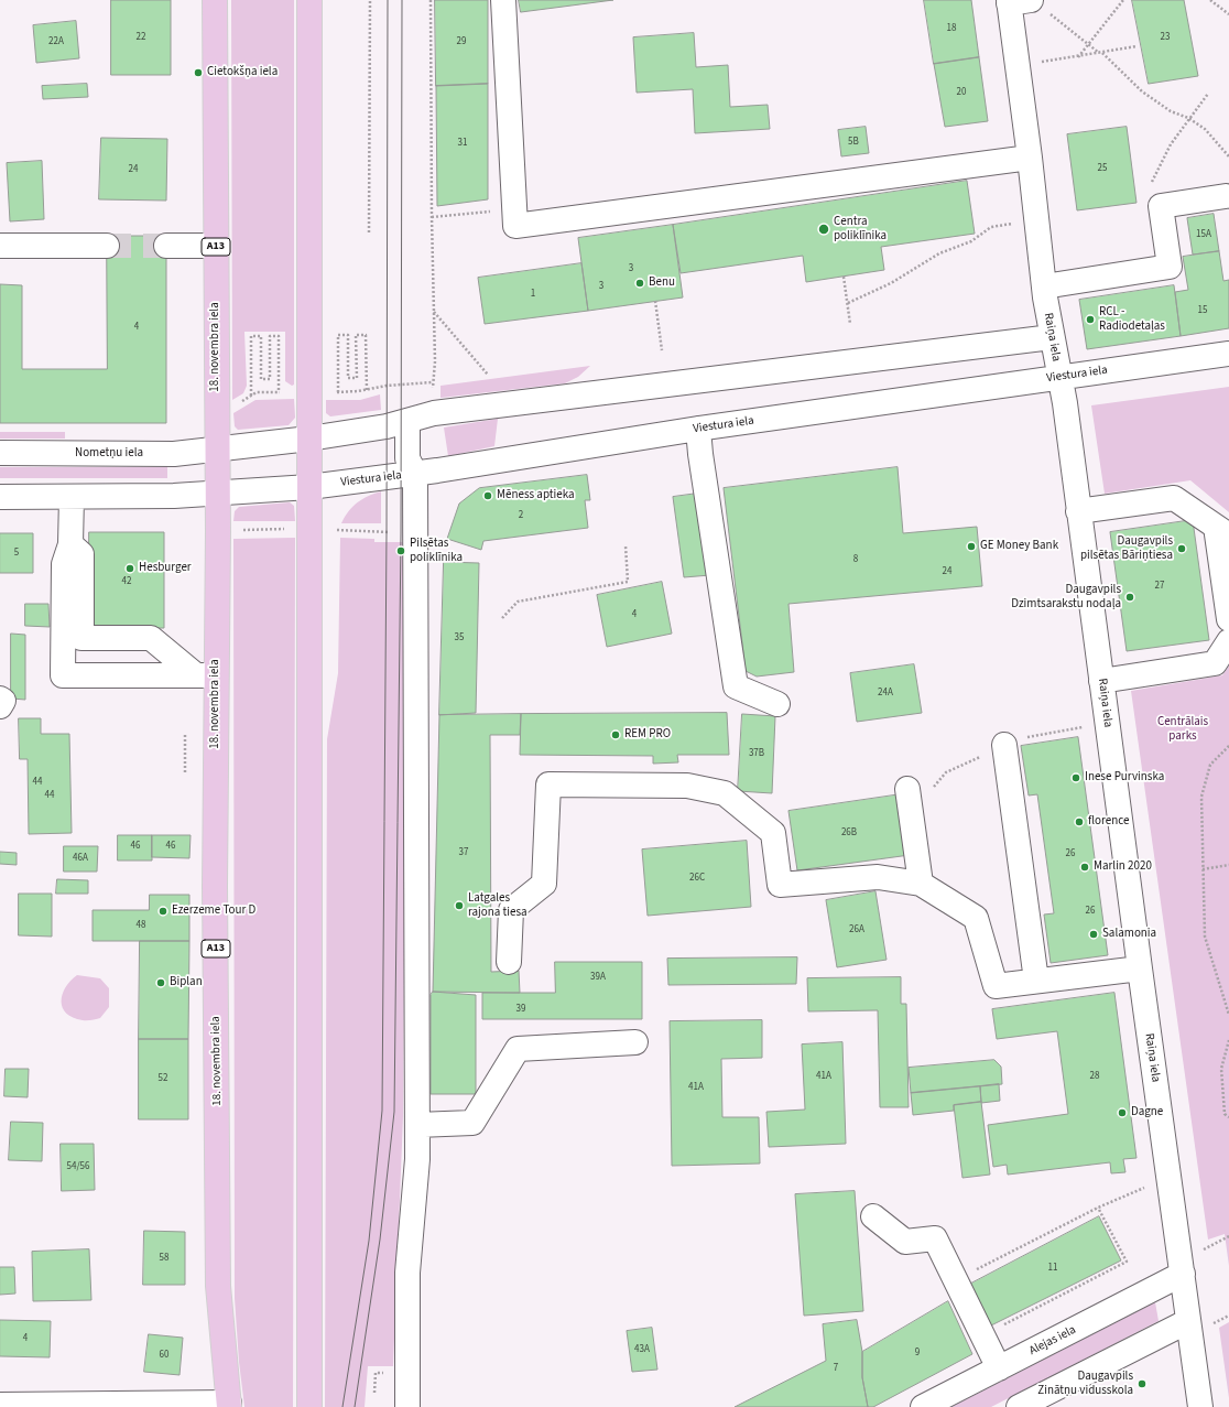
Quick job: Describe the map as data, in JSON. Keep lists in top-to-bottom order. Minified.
{"streets":{"main road":["A13","18. novembra iela"],"street":["Raiņa iela","Viestura iela","Nometņu iela","Alejas iela"]},"crossings":[["Raiņa iela","Viestura iela"],["Raiņa iela","Alejas iela"],["18. novembra iela","Viestura iela"],["18. novembra iela","Nometņu iela"]],"parks":["Centrālais parks"],"places":["Cietokšņa iela","Centra poliklīnika","Benu","RCL - Radiodetaļas","Mēness aptieka","GE Money Bank","Daugavpils pilsētas Bāriņtiesa","Pilsētas poliklīnika","Hesburger","Daugavpils Dzimtsarakstu nodaļa","REM PRO","Inese Purvinska","florence","Marlin 2020","Latgales rajona tiesa","Ezerzeme Tour D","Salamonia","Biplan","Dagne","Daugavpils Zinātņu vidusskola"],"house_numbers":["18","22","23","22A","29","20","5B","31","25","24","15A","3","3","1","15","4","2","5","8","24","42","27","4","35","24A","37B","44","44","26B","46","46","37","26","46A","26C","26","48","26A","39A","39","41A","28","52","41A","54/56","58","11","4","43A","9","60","7"]}
